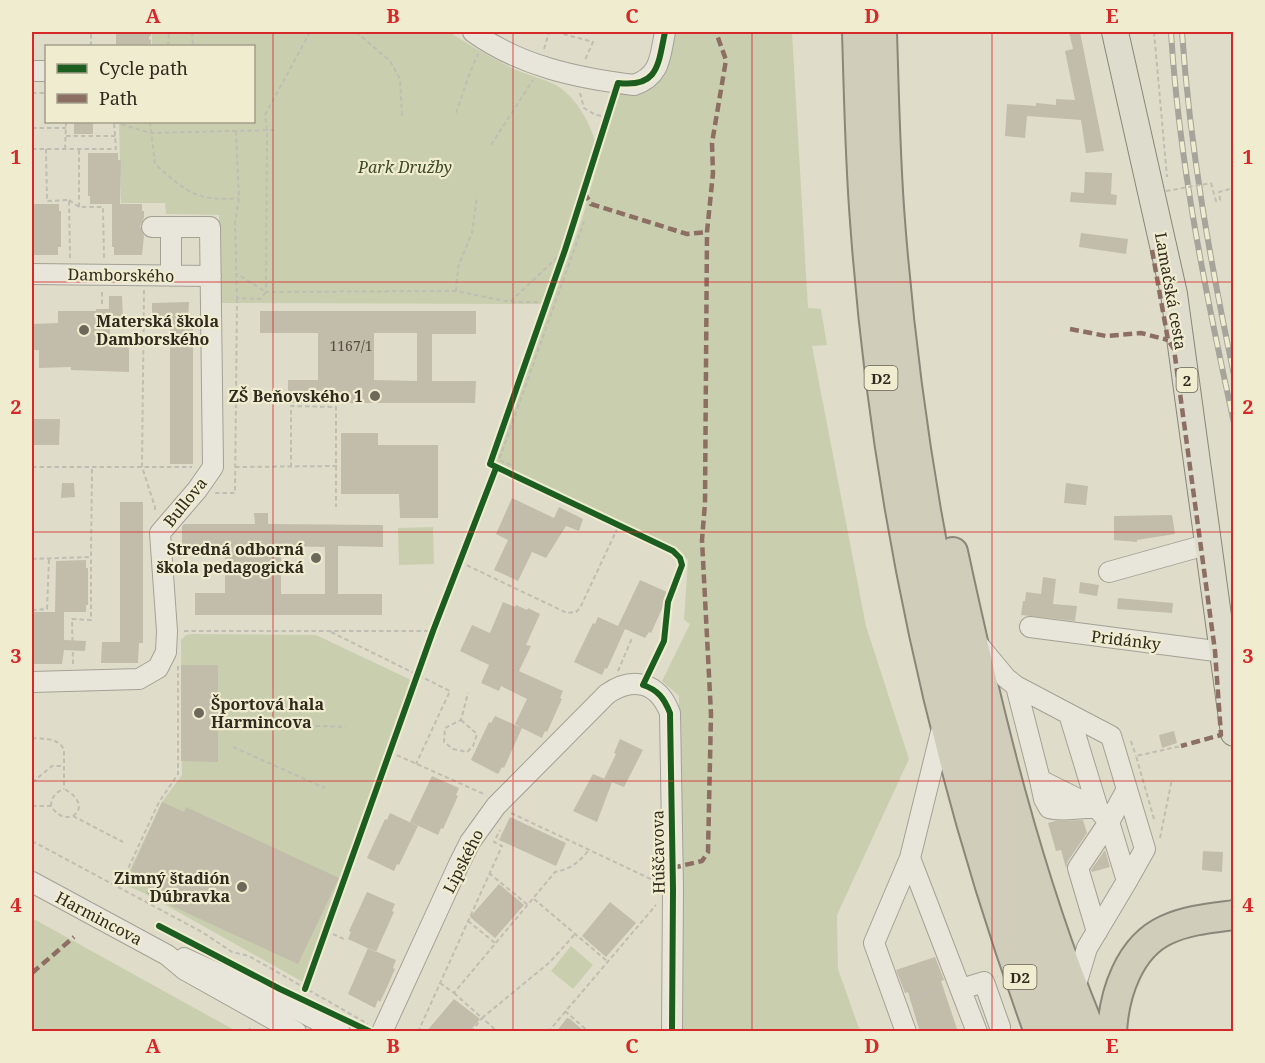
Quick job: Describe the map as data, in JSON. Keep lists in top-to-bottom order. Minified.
{"streets":{"highway":["D2"],"main road":["Lamačská cesta","2"],"street":["Damborského","Bullova","Pridánky","Húščavova","Lipského","Harmincova"]},"crossings":[["Damborského","Bullova"],["Lamačská cesta","Pridánky"],["Húščavova","Lipského"]],"parks":["Park Družby"],"places":["Materská škola Damborského","ZŠ Beňovského 1","Stredná odborná škola pedagogická","Športová hala Harmincova","Zimný štadión Dúbravka"],"house_numbers":["1167/1"],"legend":["Cycle path","Path"],"grid":{"columns":["A","B","C","D","E"],"rows":["1","2","3","4"]}}
